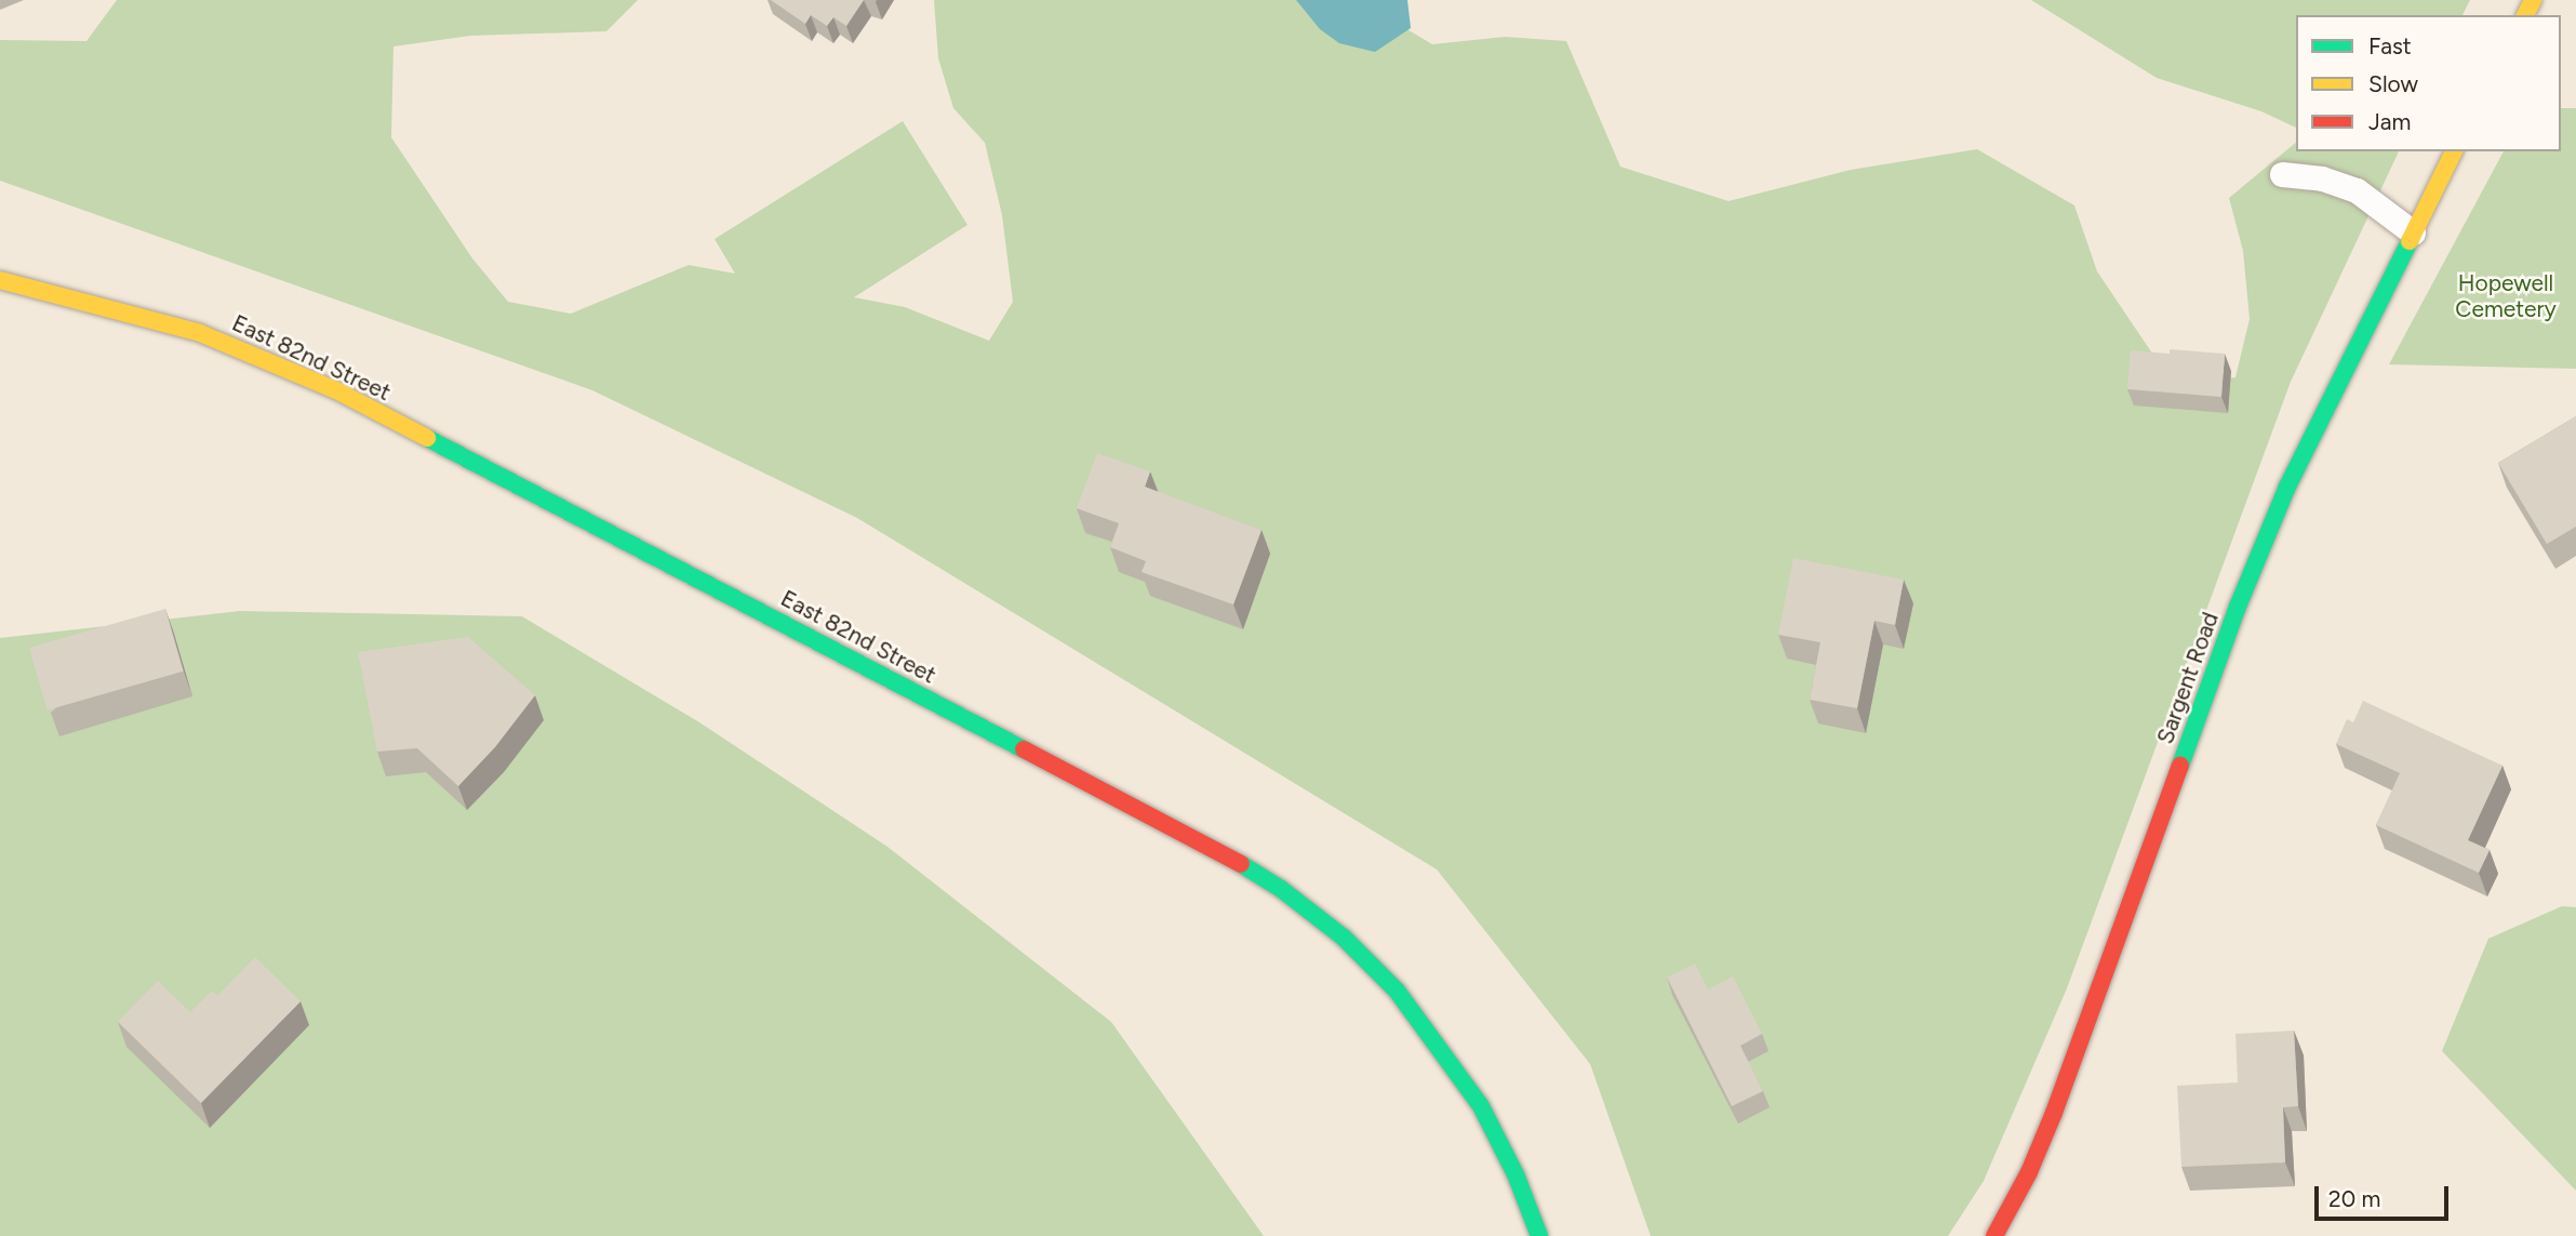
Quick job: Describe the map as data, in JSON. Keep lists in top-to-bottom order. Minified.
{"streets":{"main road":["East 82nd Street","Sargent Road"]},"parks":["Hopewell Cemetery"],"legend":["Fast","Slow","Jam"],"scale_bar":"20 m"}
